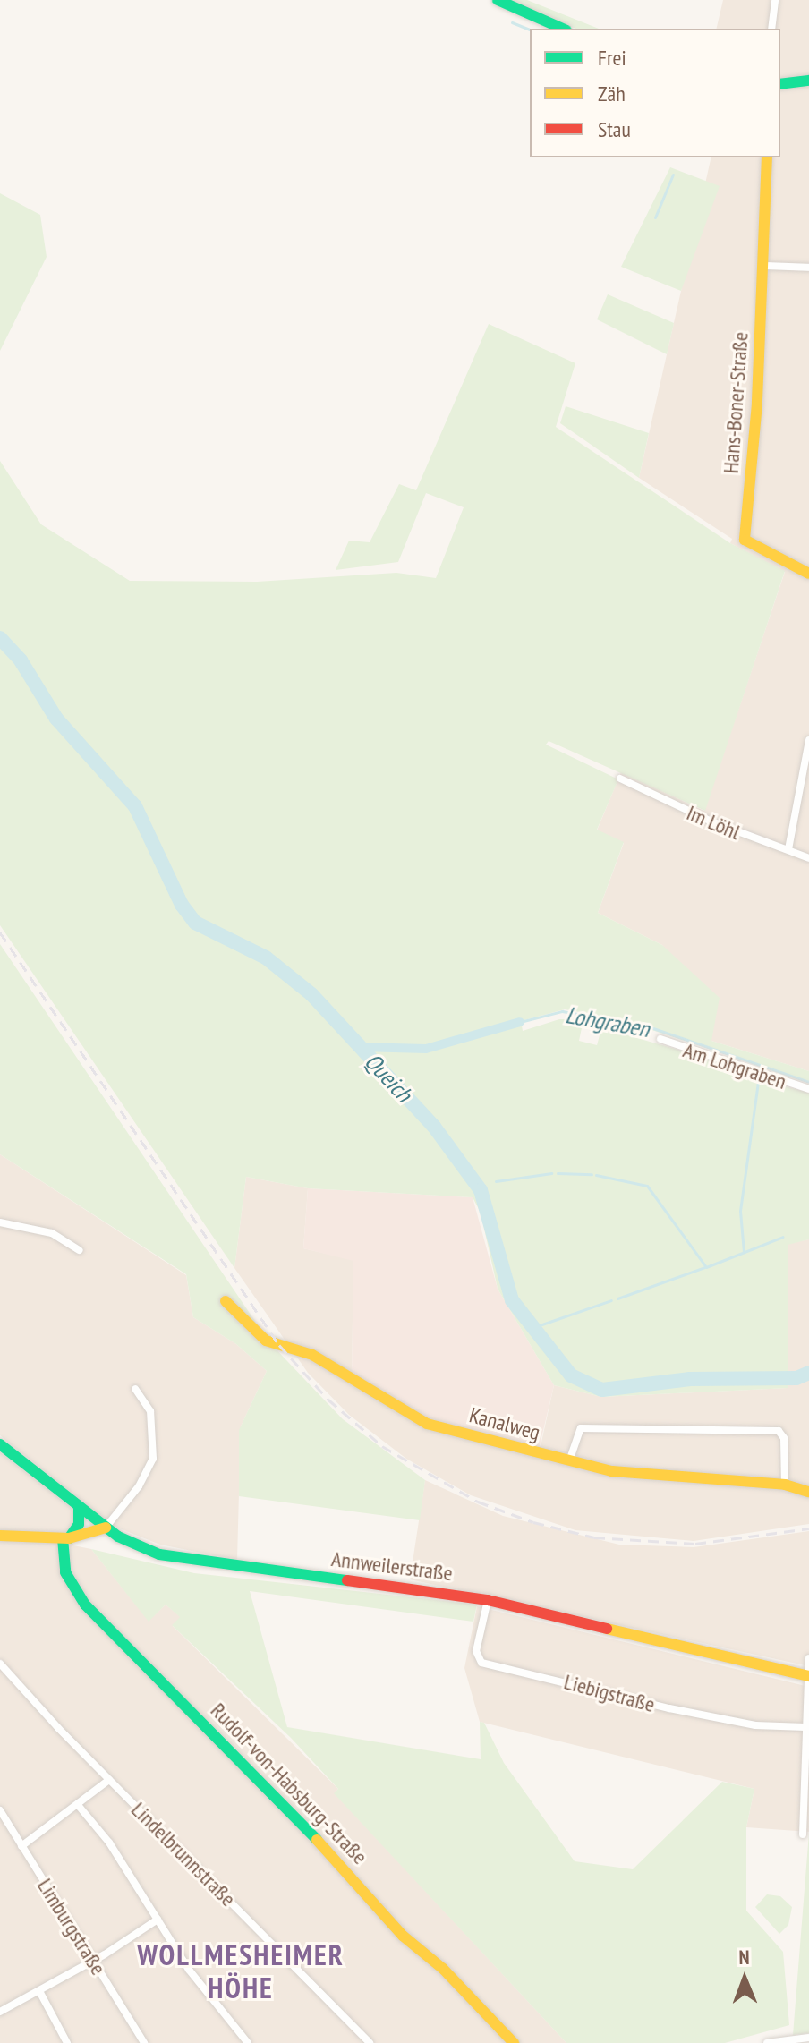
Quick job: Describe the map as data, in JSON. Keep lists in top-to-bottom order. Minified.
{"streets":{"street":["Hans-Boner-Straße","Im Löhl","Am Lohgraben","Kanalweg","Annweilerstraße","Liebigstraße","Rudolf-von-Habsburg-Straße","Lindelbrunnstraße","Limburgstraße"]},"crossings":[["Annweilerstraße","Liebigstraße"]],"districts":["WOLLMESHEIMER HÖHE"],"water":["Lohgraben","Queich"],"legend":["Frei","Zäh","Stau"],"north":"top"}
